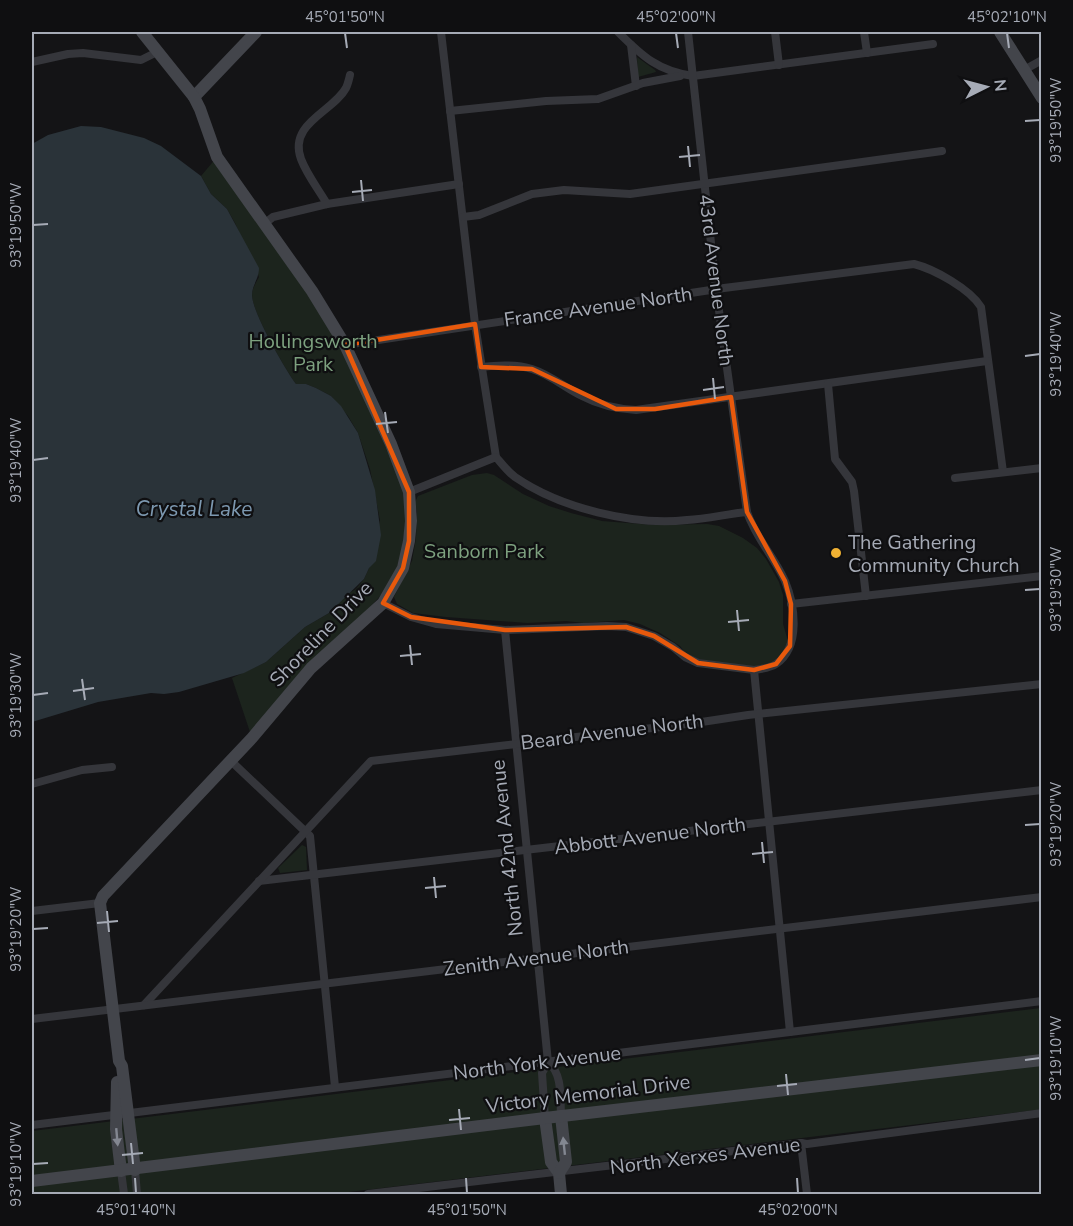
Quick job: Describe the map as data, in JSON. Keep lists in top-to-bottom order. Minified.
{"streets":{"street":["43rd Avenue North","France Avenue North","Shoreline Drive","Beard Avenue North","Abbott Avenue North","North 42nd Avenue","Zenith Avenue North","North York Avenue","Victory Memorial Drive","North Xerxes Avenue"]},"crossings":[["43rd Avenue North","France Avenue North"],["France Avenue North","Shoreline Drive"],["Beard Avenue North","Abbott Avenue North"],["Beard Avenue North","North 42nd Avenue"],["Beard Avenue North","Zenith Avenue North"],["Abbott Avenue North","North 42nd Avenue"],["North 42nd Avenue","Zenith Avenue North"],["North 42nd Avenue","North York Avenue"],["North 42nd Avenue","Victory Memorial Drive"],["North 42nd Avenue","North Xerxes Avenue"]],"water":["Crystal Lake"],"parks":["Hollingsworth Park","Sanborn Park"],"places":["The Gathering Community Church"],"north":"right","coordinates":["45°01'50\"N","45°02'00\"N","45°02'10\"N","93°19'50\"W","93°19'40\"W","93°19'30\"W","93°19'20\"W","93°19'10\"W","45°01'40\"N"]}
